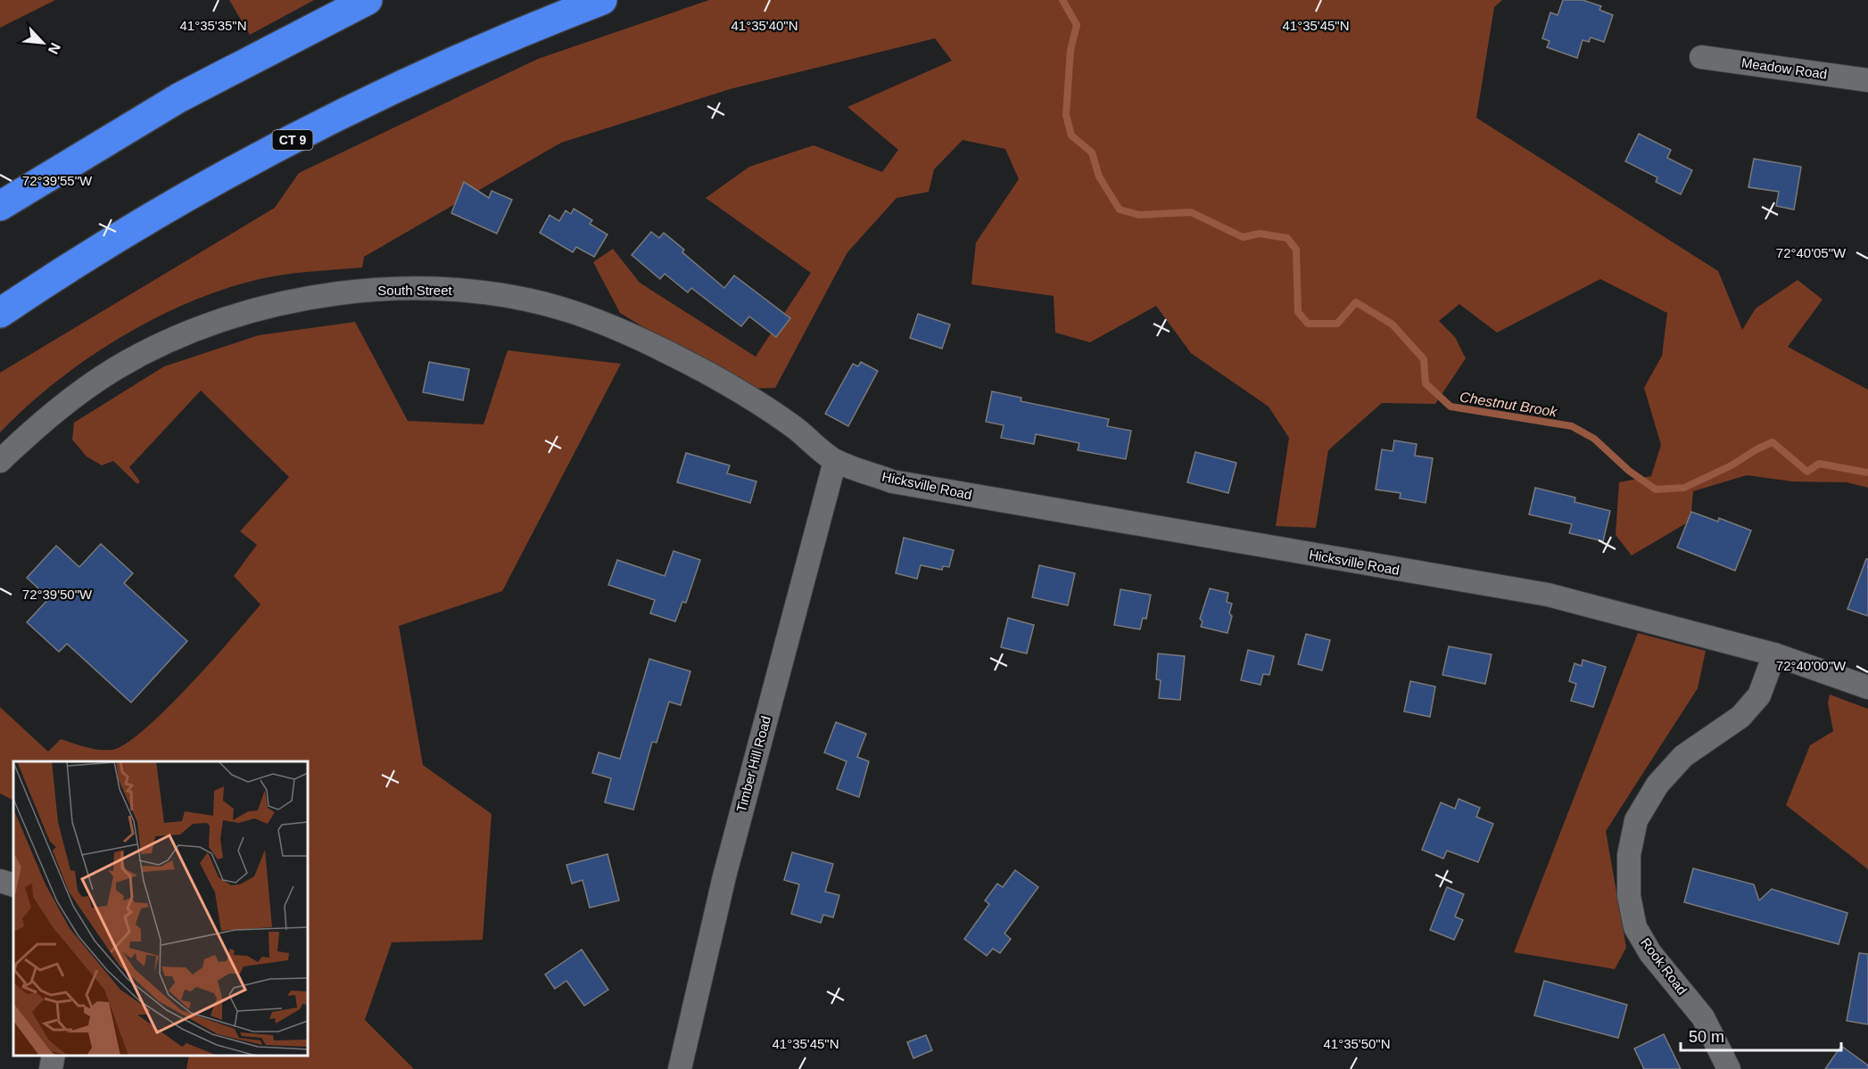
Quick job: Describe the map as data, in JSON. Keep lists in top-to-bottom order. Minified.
{"streets":{"highway":["CT 9"],"street":["Meadow Road","South Street","Hicksville Road","Timber Hill Road","Rook Road"]},"crossings":[["South Street","Hicksville Road"],["South Street","Timber Hill Road"],["Hicksville Road","Timber Hill Road"],["Hicksville Road","Rook Road"]],"water":["Chestnut Brook"],"scale_bar":"50 m","north":"bottom right","coordinates":["41°35'35\"N","41°35'40\"N","41°35'45\"N","72°39'55\"W","72°40'05\"W","72°39'50\"W","72°40'00\"W","41°35'50\"N"]}
